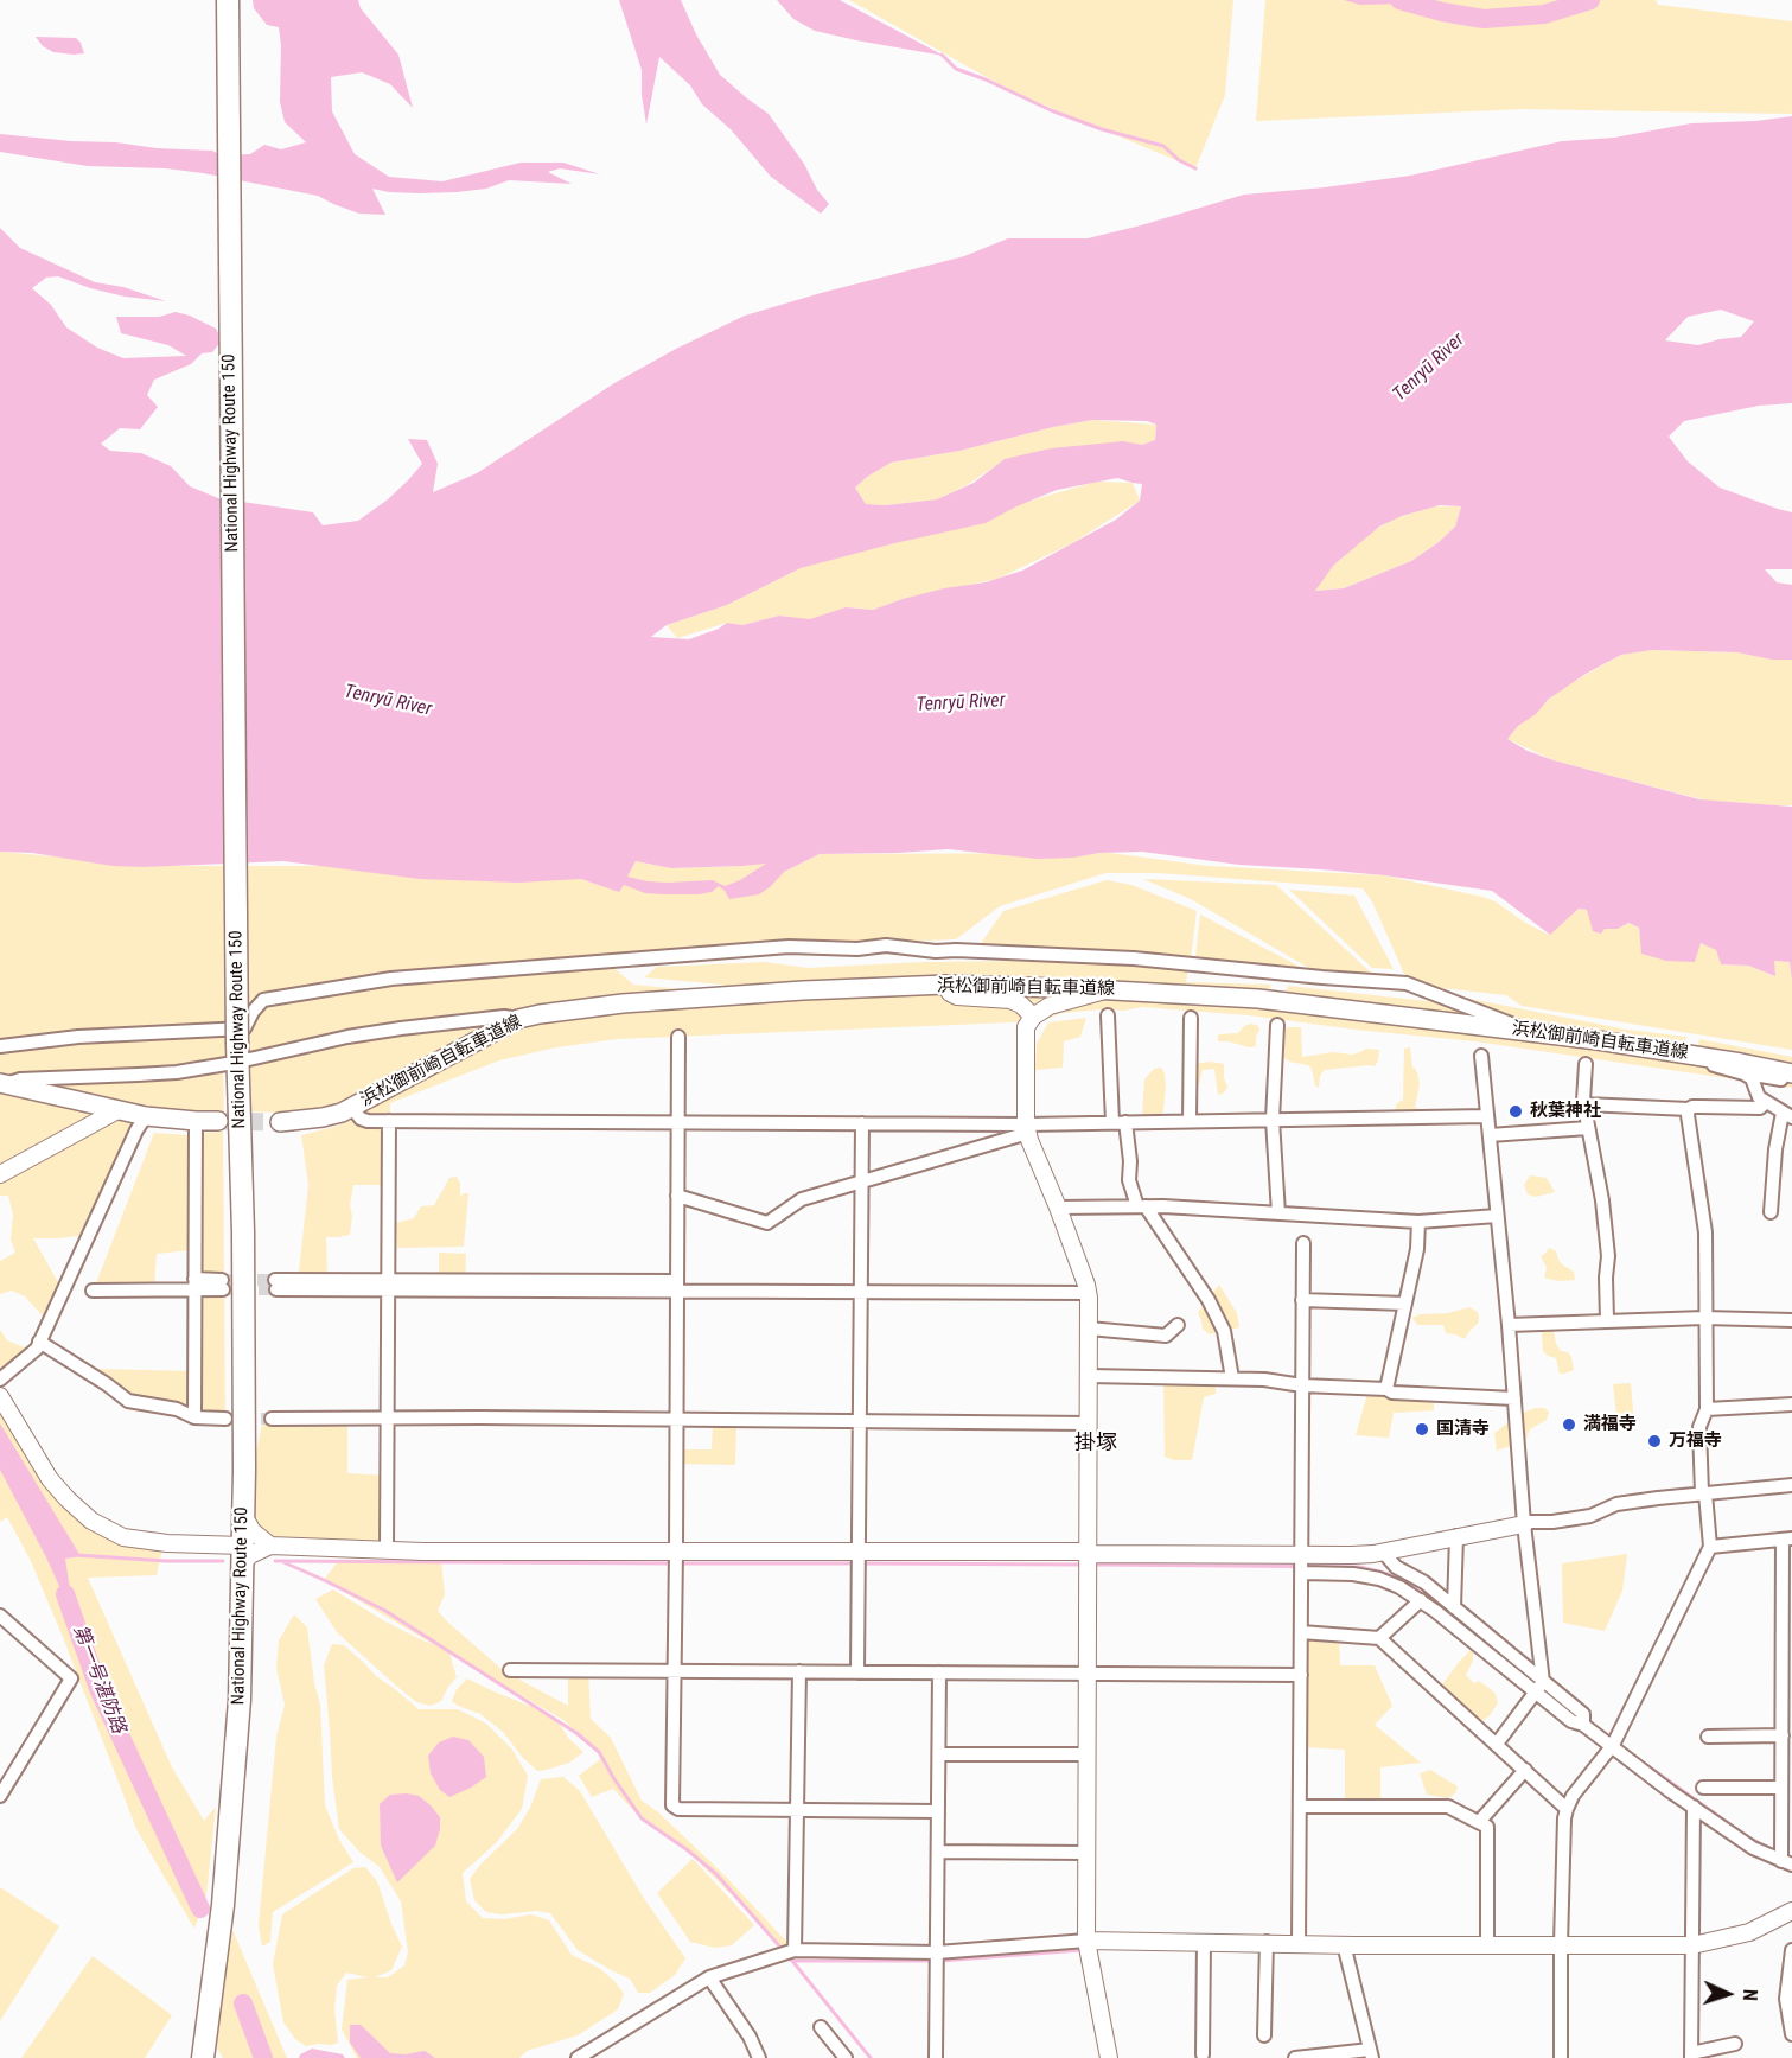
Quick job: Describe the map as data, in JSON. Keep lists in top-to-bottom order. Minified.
{"streets":{"highway":["National Highway Route 150"],"main road":["浜松御前崎自転車道線"]},"districts":["掛塚"],"water":["Tenryū River","第一号湛防路"],"places":["秋葉神社","満福寺","国清寺","万福寺"],"north":"right"}
